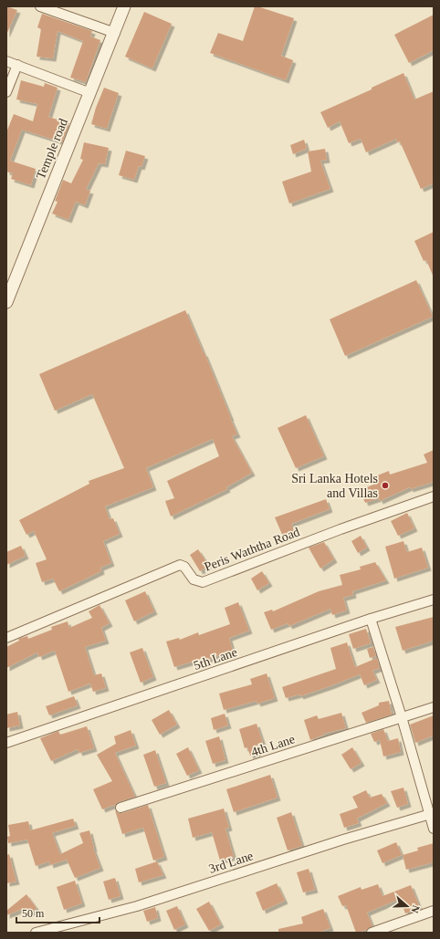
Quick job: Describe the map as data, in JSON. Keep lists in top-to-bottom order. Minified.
{"streets":{"street":["Temple road","Peris Waththa Road","5th Lane","4th Lane","3rd Lane"]},"places":["Sri Lanka Hotels and Villas"],"scale_bar":"50 m","north":"right"}
